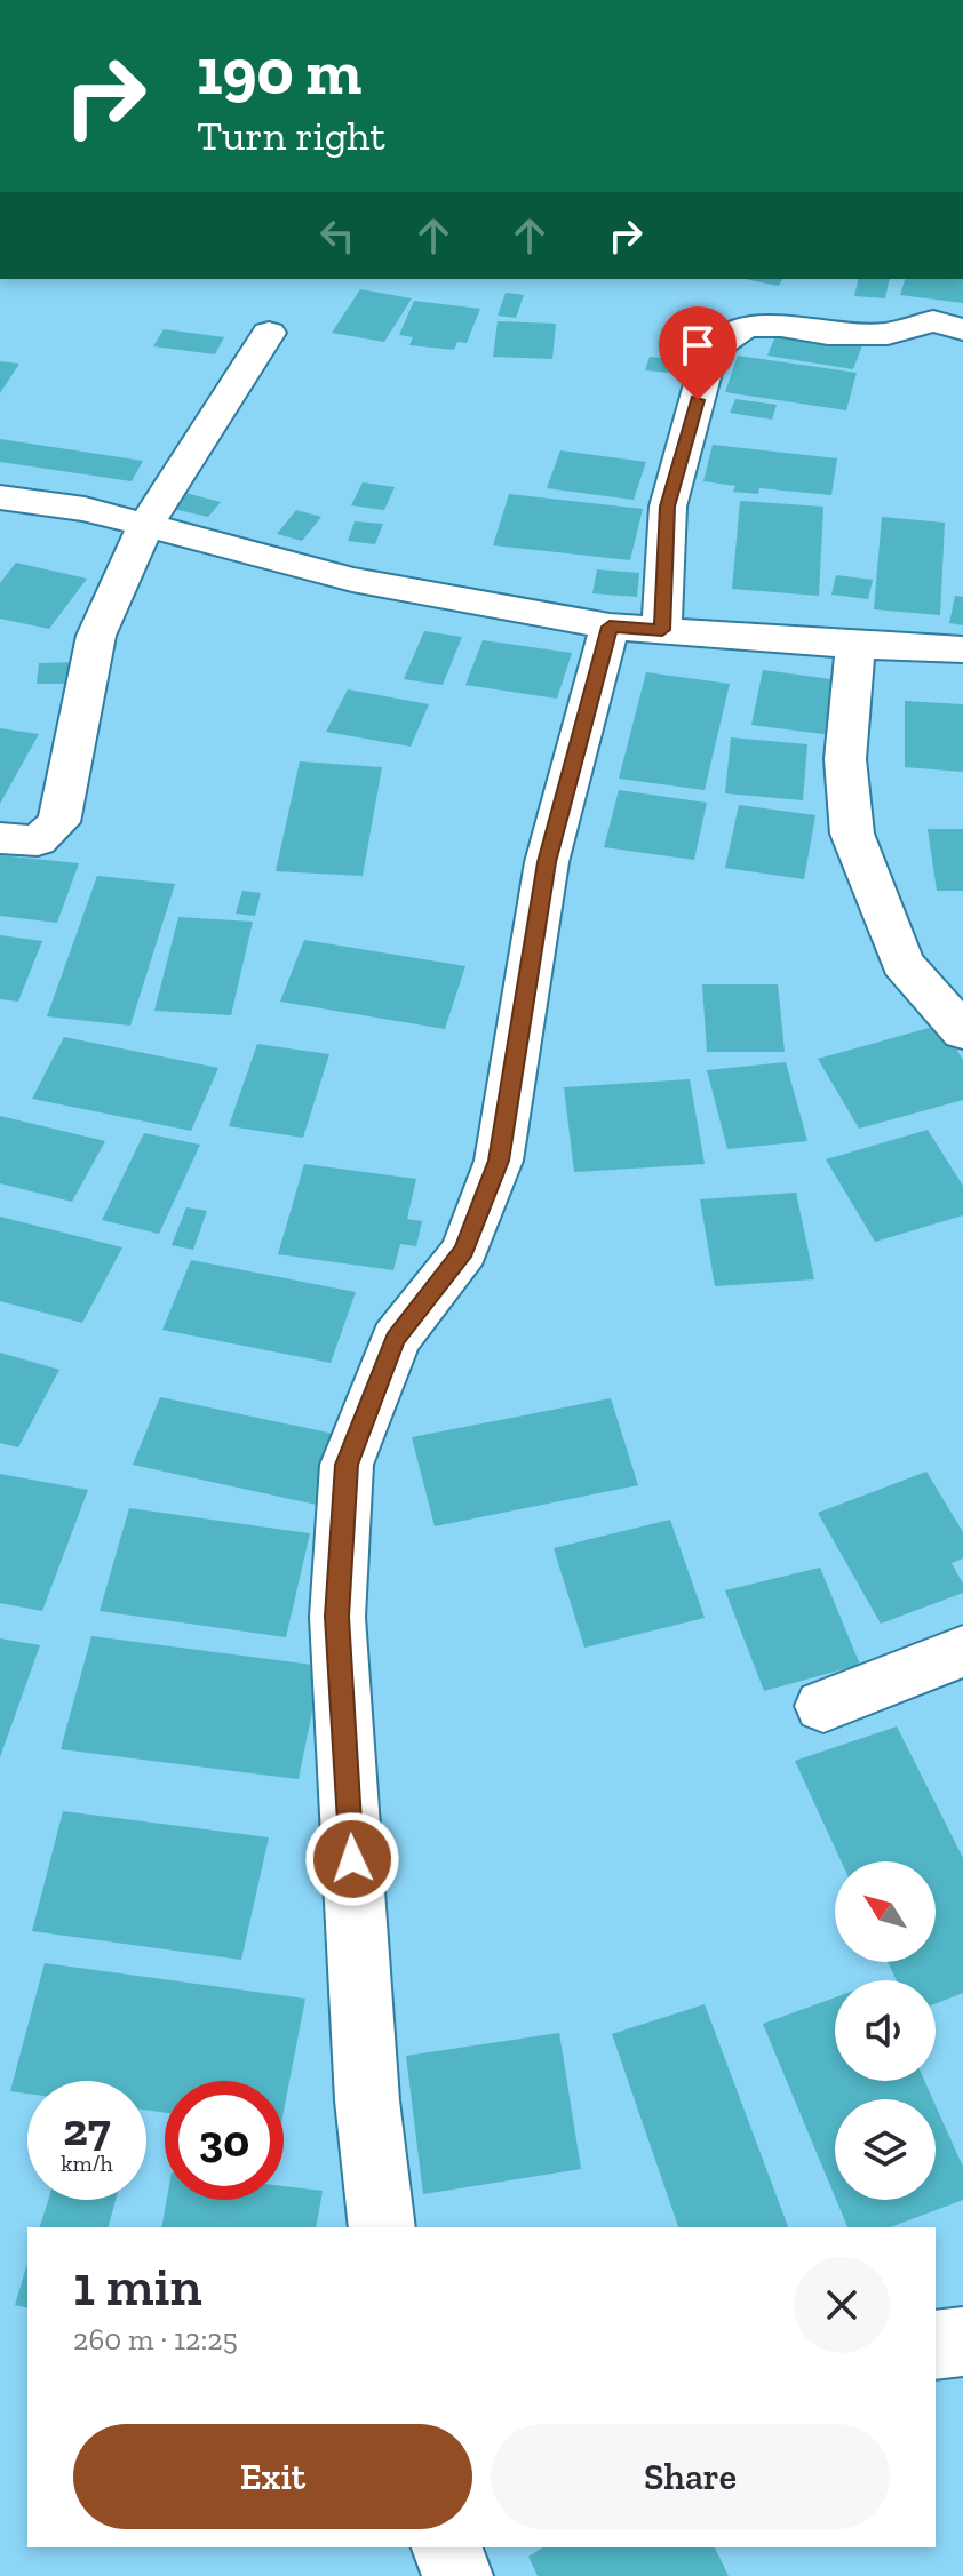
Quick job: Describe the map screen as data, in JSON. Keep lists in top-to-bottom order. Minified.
{"north":"top left","page":{"turn":["190 m","Turn right"],"speed":"27 km/h","limit":"30","heading":["1 min","260 m · 12:25"],"buttons":["Exit","Share"]}}
